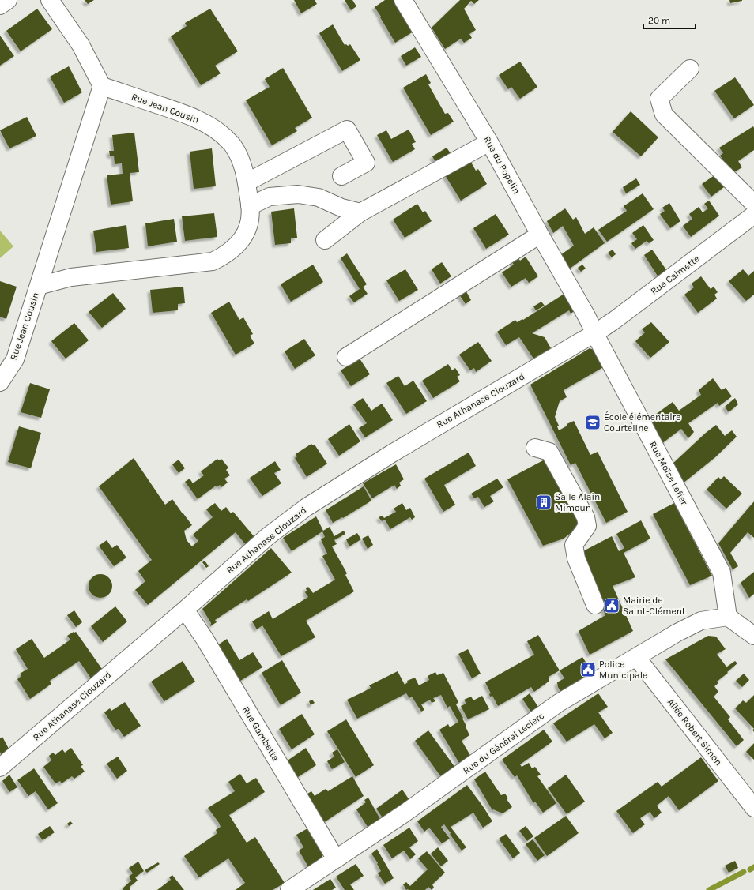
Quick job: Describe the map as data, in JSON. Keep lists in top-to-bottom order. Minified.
{"streets":{"street":["Rue Jean Cousin","Rue du Popelin","Rue Calmette","Rue Athanase Clouzard","Rue Moïse Lefier","Allée Robert Simon","Rue Gambetta","Rue du Général Leclerc"]},"crossings":[["Rue du Popelin","Rue Calmette"],["Rue du Popelin","Rue Athanase Clouzard"],["Rue du Popelin","Rue Moïse Lefier"],["Rue Calmette","Rue Athanase Clouzard"],["Rue Calmette","Rue Moïse Lefier"],["Rue Athanase Clouzard","Rue Moïse Lefier"],["Rue Athanase Clouzard","Rue Gambetta"],["Rue Moïse Lefier","Rue du Général Leclerc"],["Allée Robert Simon","Rue du Général Leclerc"],["Rue Gambetta","Rue du Général Leclerc"]],"places":{"school or university":["École élémentaire Courteline"],"building":["Salle Alain Mimoun"],"public building":["Mairie de Saint-Clément","Police Municipale"]},"scale_bar":"20 m"}
